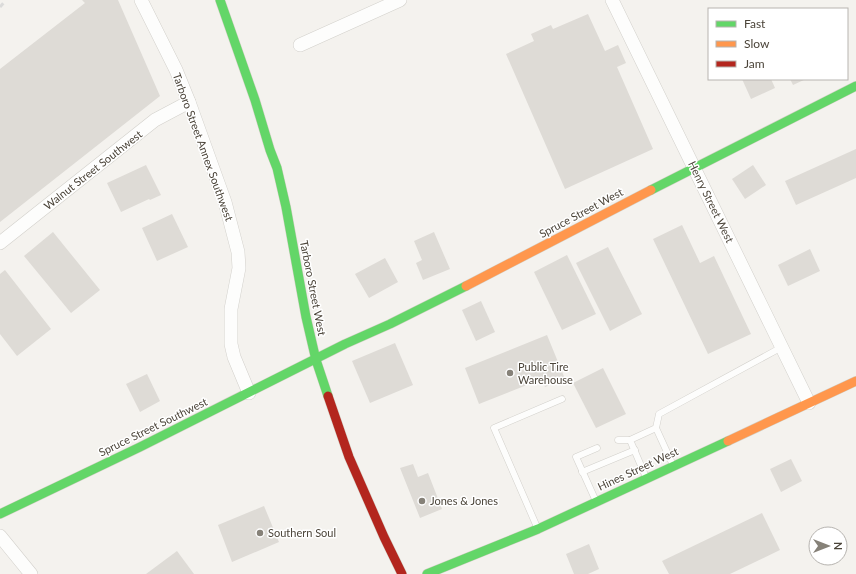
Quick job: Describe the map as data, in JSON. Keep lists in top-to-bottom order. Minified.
{"streets":{"main road":["Spruce Street West","Tarboro Street West","Spruce Street Southwest","Hines Street West"],"street":["Tarboro Street Annex Southwest","Walnut Street Southwest","Henry Street West"]},"crossings":[["Tarboro Street Annex Southwest","Walnut Street Southwest"],["Tarboro Street Annex Southwest","Spruce Street Southwest"],["Henry Street West","Spruce Street West"],["Henry Street West","Hines Street West"],["Spruce Street West","Tarboro Street West"],["Spruce Street West","Spruce Street Southwest"],["Tarboro Street West","Spruce Street Southwest"]],"places":["Public Tire Warehouse","Jones & Jones","Southern Soul"],"legend":["Fast","Slow","Jam"],"north":"right"}
